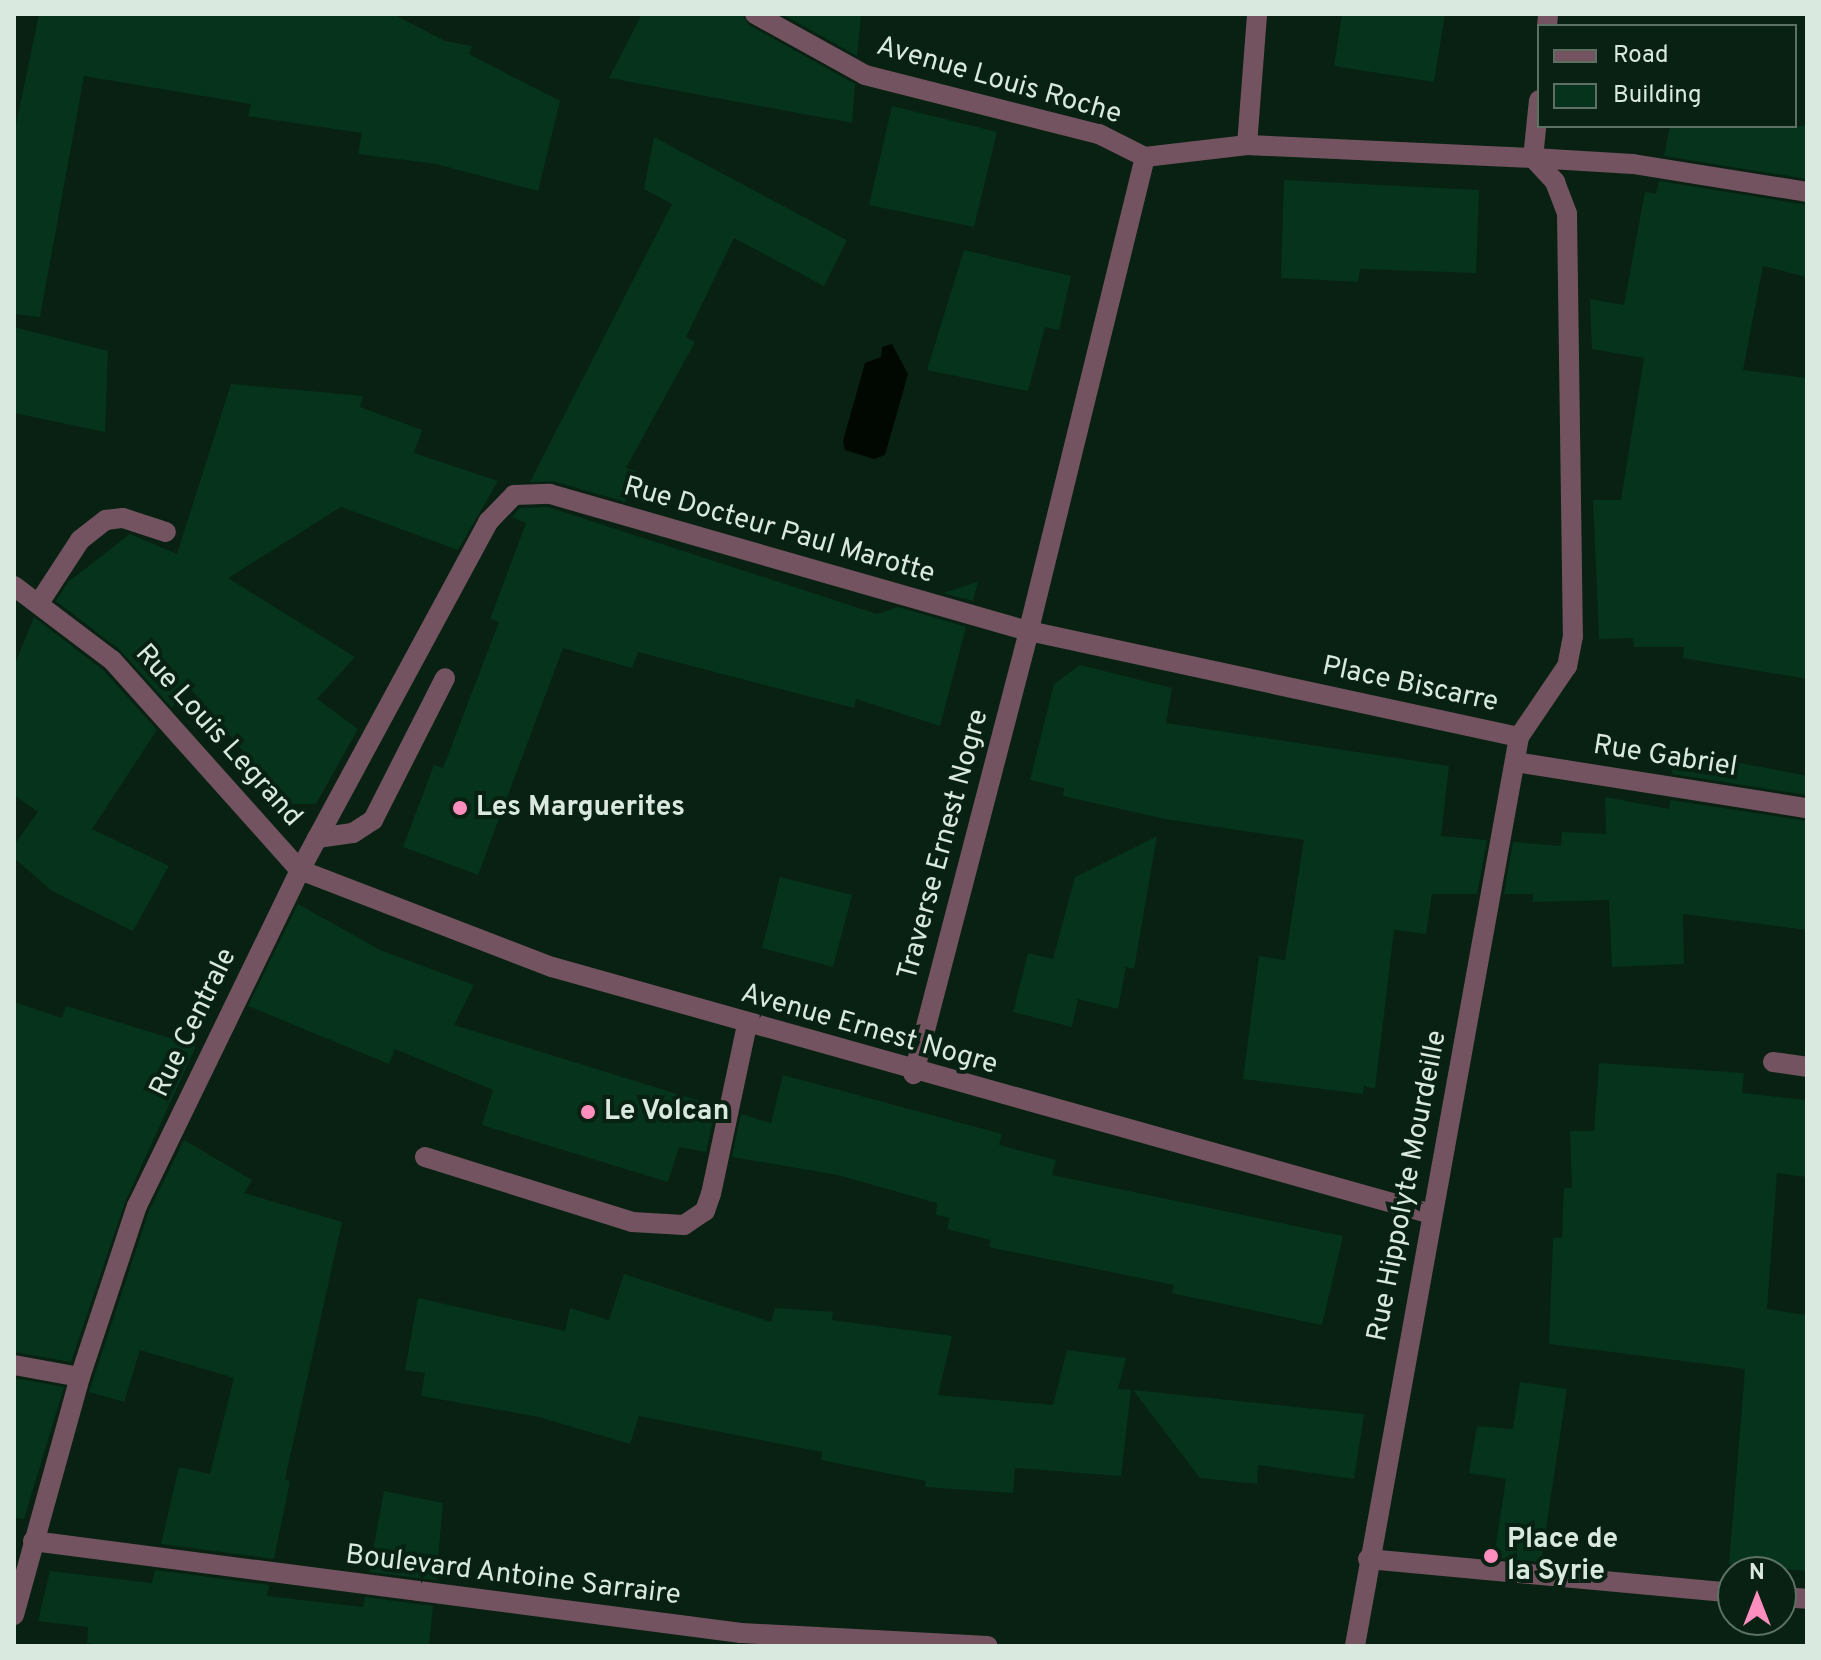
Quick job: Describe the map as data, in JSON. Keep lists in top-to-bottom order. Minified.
{"streets":{"street":["Avenue Louis Roche","Rue Docteur Paul Marotte","Place Biscarre","Rue Louis Legrand","Rue Gabriel","Traverse Ernest Nogre","Rue Centrale","Avenue Ernest Nogre","Rue Hippolyte Mourdeille","Boulevard Antoine Sarraire"]},"crossings":[["Rue Docteur Paul Marotte","Place Biscarre"],["Rue Docteur Paul Marotte","Traverse Ernest Nogre"],["Rue Docteur Paul Marotte","Rue Centrale"],["Place Biscarre","Traverse Ernest Nogre"],["Place Biscarre","Rue Hippolyte Mourdeille"],["Rue Louis Legrand","Rue Centrale"],["Rue Louis Legrand","Avenue Ernest Nogre"],["Rue Gabriel","Rue Hippolyte Mourdeille"],["Traverse Ernest Nogre","Avenue Ernest Nogre"],["Rue Centrale","Avenue Ernest Nogre"],["Rue Centrale","Boulevard Antoine Sarraire"],["Avenue Ernest Nogre","Rue Hippolyte Mourdeille"]],"places":["Les Marguerites","Le Volcan","Place de la Syrie"],"legend":["Road","Building"],"north":"top"}
